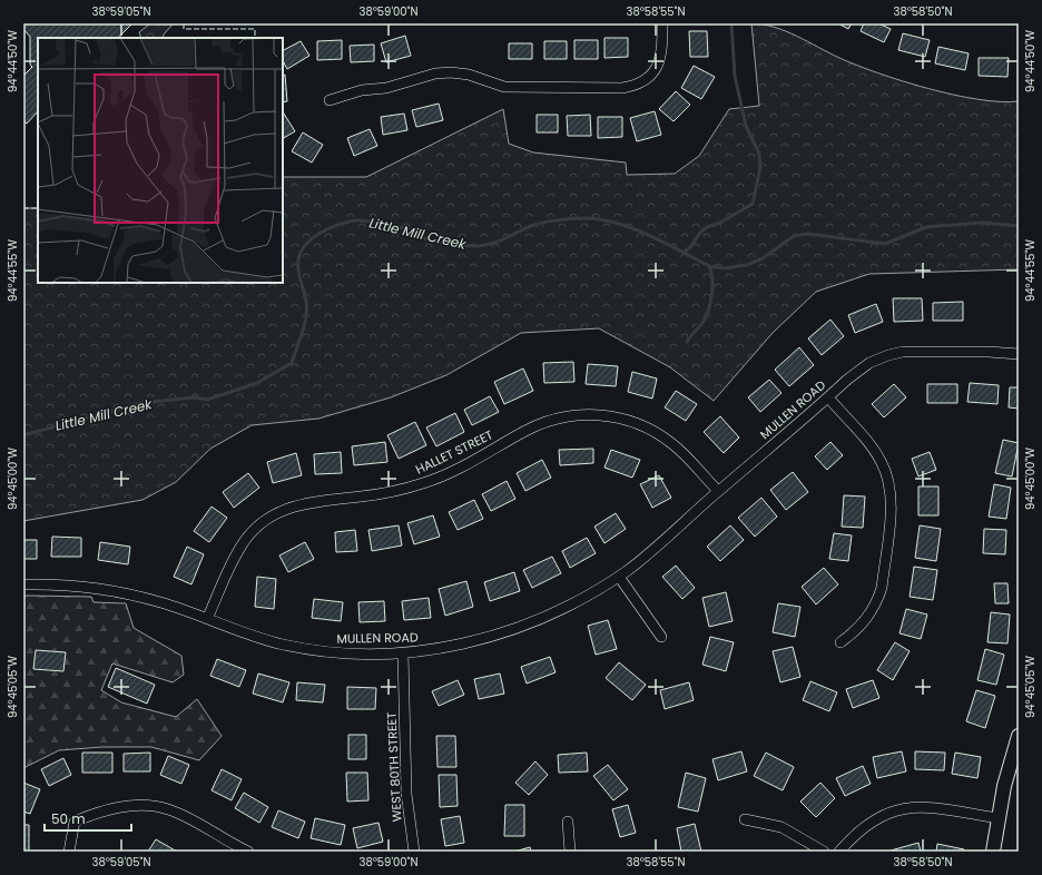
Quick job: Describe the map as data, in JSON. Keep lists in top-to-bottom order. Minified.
{"streets":{"street":["MULLEN ROAD","HALLET STREET","WEST 80TH STREET"]},"crossings":[["MULLEN ROAD","HALLET STREET"],["MULLEN ROAD","WEST 80TH STREET"]],"water":["Little Mill Creek"],"scale_bar":"50 m","coordinates":["38°59'05\"N","38°59'00\"N","38°58'55\"N","38°58'50\"N","94°44'50\"W","94°44'55\"W","94°45'00\"W","94°45'05\"W"]}
